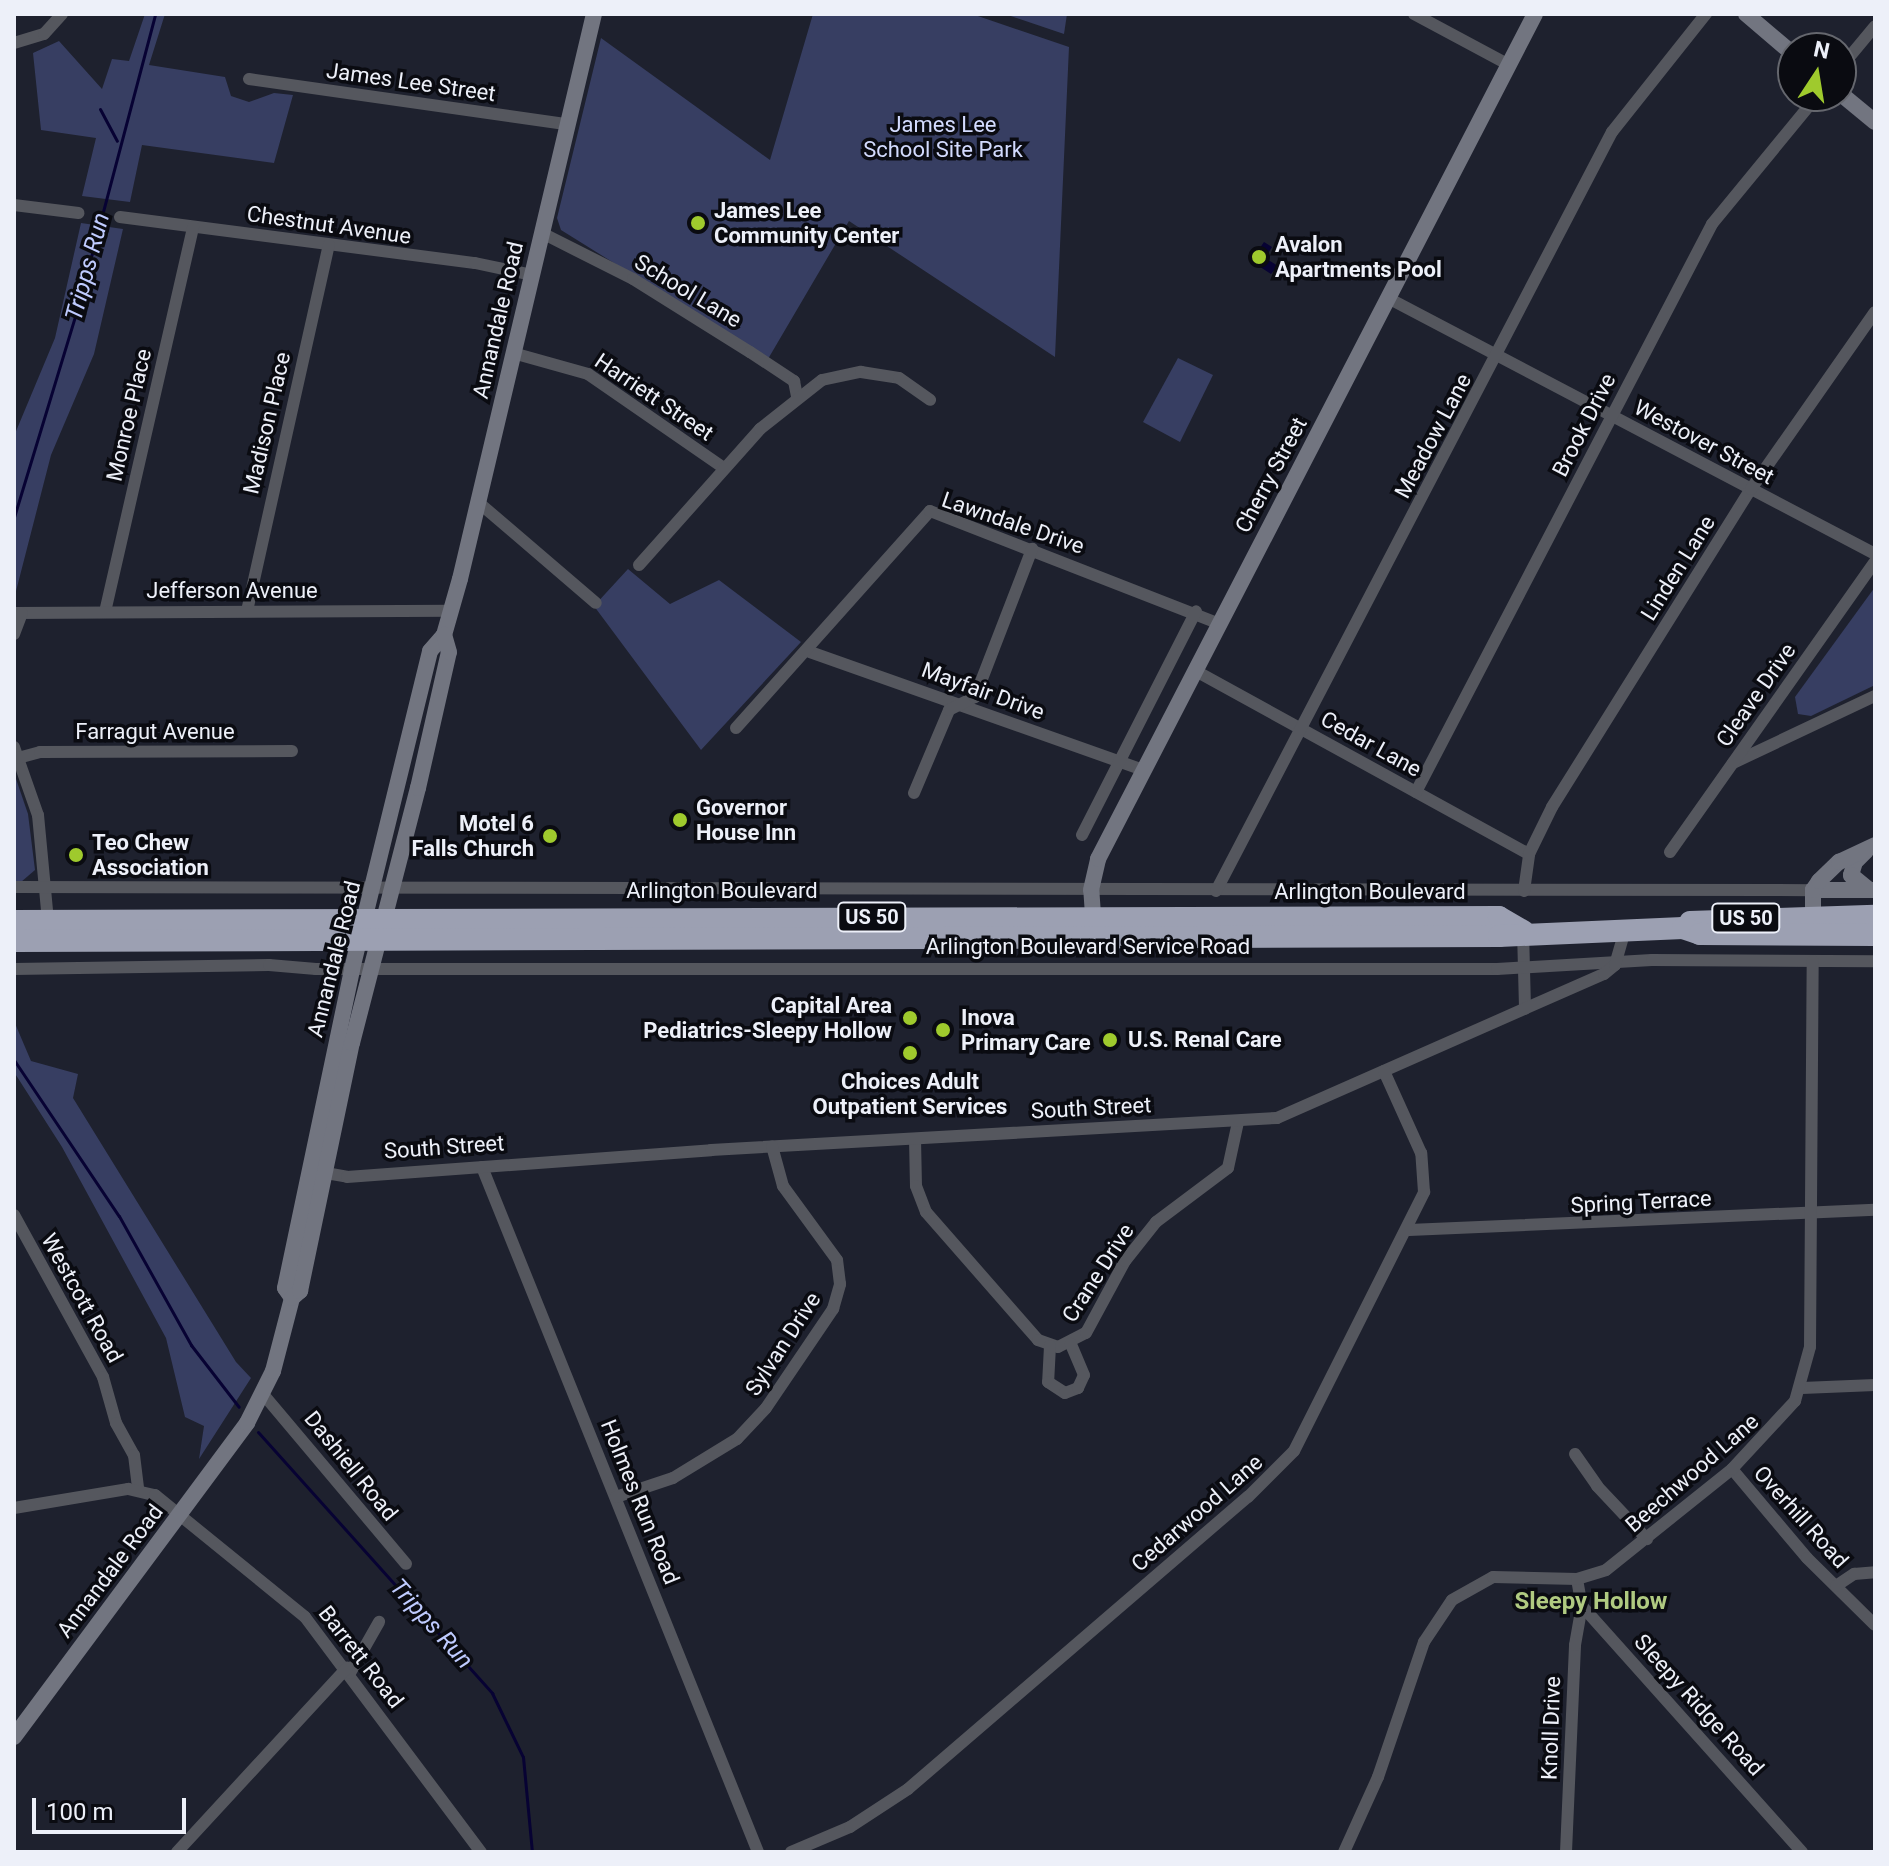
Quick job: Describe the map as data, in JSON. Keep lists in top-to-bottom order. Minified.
{"streets":{"highway":["Arlington Boulevard","US 50"],"main road":["Annandale Road","Cherry Street"],"street":["James Lee Street","Chestnut Avenue","School Lane","Harriett Street","Monroe Place","Madison Place","Brook Drive","Meadow Lane","Westover Street","Lawndale Drive","Linden Lane","Jefferson Avenue","Mayfair Drive","Cleave Drive","Farragut Avenue","Cedar Lane","Arlington Boulevard Service Road","South Street","Spring Terrace","Crane Drive","Westcott Road","Sylvan Drive","Dashiell Road","Beechwood Lane","Holmes Run Road","Cedarwood Lane","Overhill Road","Barrett Road","Sleepy Ridge Road","Knoll Drive"]},"crossings":[["James Lee Street","Annandale Road"],["Chestnut Avenue","Annandale Road"],["Chestnut Avenue","Monroe Place"],["Chestnut Avenue","Madison Place"],["School Lane","Annandale Road"],["Annandale Road","Harriett Street"],["Annandale Road","Jefferson Avenue"],["Annandale Road","Arlington Boulevard"],["Annandale Road","Arlington Boulevard Service Road"],["Annandale Road","South Street"],["Annandale Road","Dashiell Road"],["Annandale Road","Barrett Road"],["Monroe Place","Jefferson Avenue"],["Madison Place","Jefferson Avenue"],["Brook Drive","Westover Street"],["Brook Drive","Cedar Lane"],["Meadow Lane","Westover Street"],["Meadow Lane","Cedar Lane"],["Westover Street","Cherry Street"],["Westover Street","Linden Lane"],["Cherry Street","Lawndale Drive"],["Cherry Street","Mayfair Drive"],["Cherry Street","Cedar Lane"],["Cherry Street","Arlington Boulevard"],["Cherry Street","Arlington Boulevard Service Road"],["Lawndale Drive","Mayfair Drive"],["Linden Lane","Cedar Lane"],["Arlington Boulevard Service Road","South Street"],["Arlington Boulevard Service Road","Beechwood Lane"],["South Street","Crane Drive"],["South Street","Sylvan Drive"],["South Street","Holmes Run Road"],["South Street","Cedarwood Lane"],["Spring Terrace","Beechwood Lane"],["Spring Terrace","Cedarwood Lane"],["Sylvan Drive","Holmes Run Road"],["Beechwood Lane","Overhill Road"],["Sleepy Ridge Road","Knoll Drive"]],"districts":["Sleepy Hollow"],"water":["Tripps Run"],"parks":["James Lee School Site Park"],"places":["James Lee Community Center","Avalon Apartments Pool","Governor House Inn","Motel 6 Falls Church","Teo Chew Association","Capital Area Pediatrics-Sleepy Hollow","Inova Primary Care","U.S. Renal Care","Choices Adult Outpatient Services"],"scale_bar":"100 m","north":"top"}
